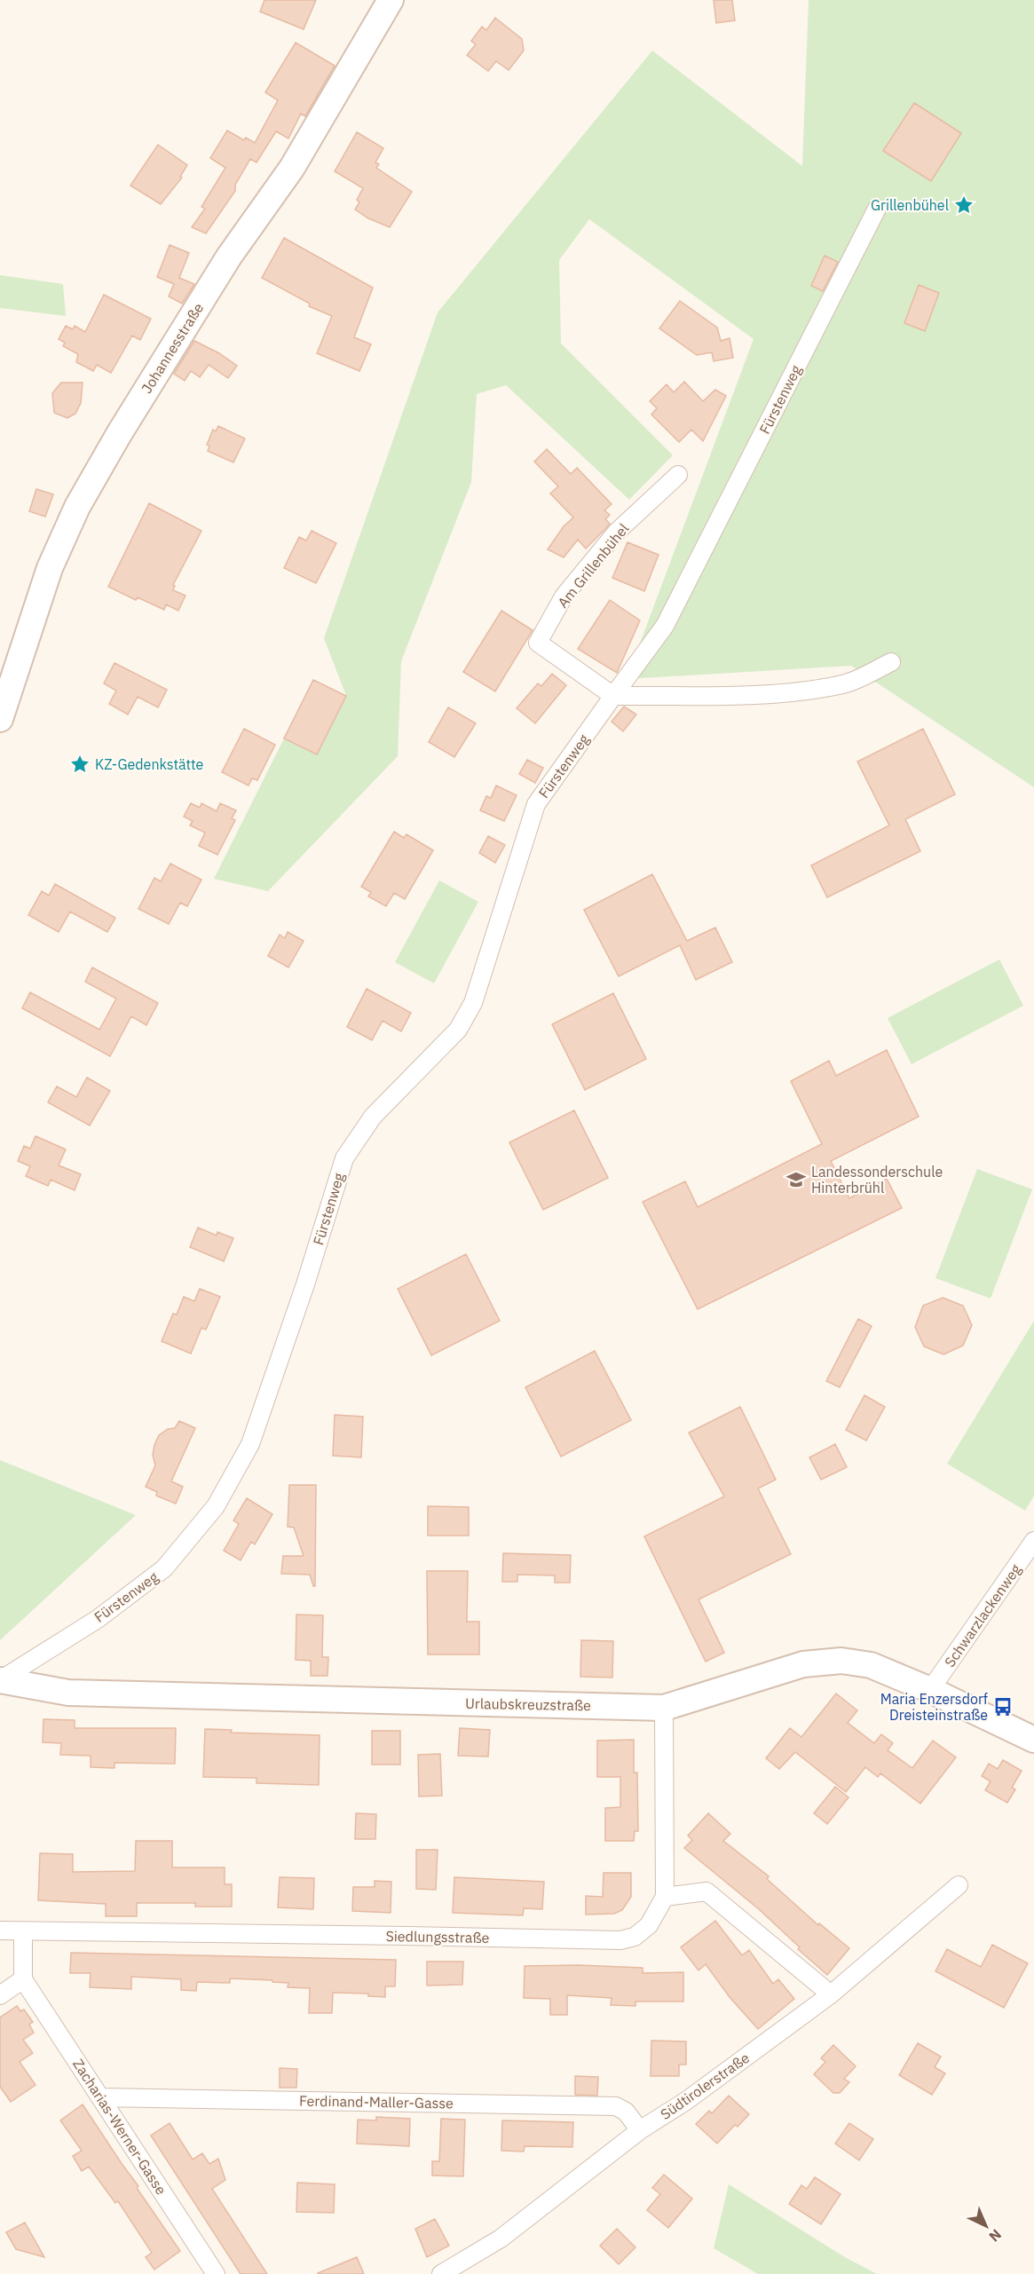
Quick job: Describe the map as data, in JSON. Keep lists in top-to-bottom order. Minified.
{"streets":{"street":["Johannesstraße","Fürstenweg","Am Grillenbühel","Schwarzlackenweg","Urlaubskreuzstraße","Siedlungsstraße","Südtirolerstraße","Ferdinand-Maller-Gasse","Zacharias-Werner-Gasse"]},"crossings":[["Fürstenweg","Am Grillenbühel"],["Fürstenweg","Urlaubskreuzstraße"],["Schwarzlackenweg","Urlaubskreuzstraße"],["Südtirolerstraße","Ferdinand-Maller-Gasse"],["Ferdinand-Maller-Gasse","Zacharias-Werner-Gasse"]],"places":{"place":["Grillenbühel","KZ-Gedenkstätte"],"school or university":["Landessonderschule Hinterbrühl"],"bus stop":["Maria Enzersdorf Dreisteinstraße"]},"north":"bottom right"}
